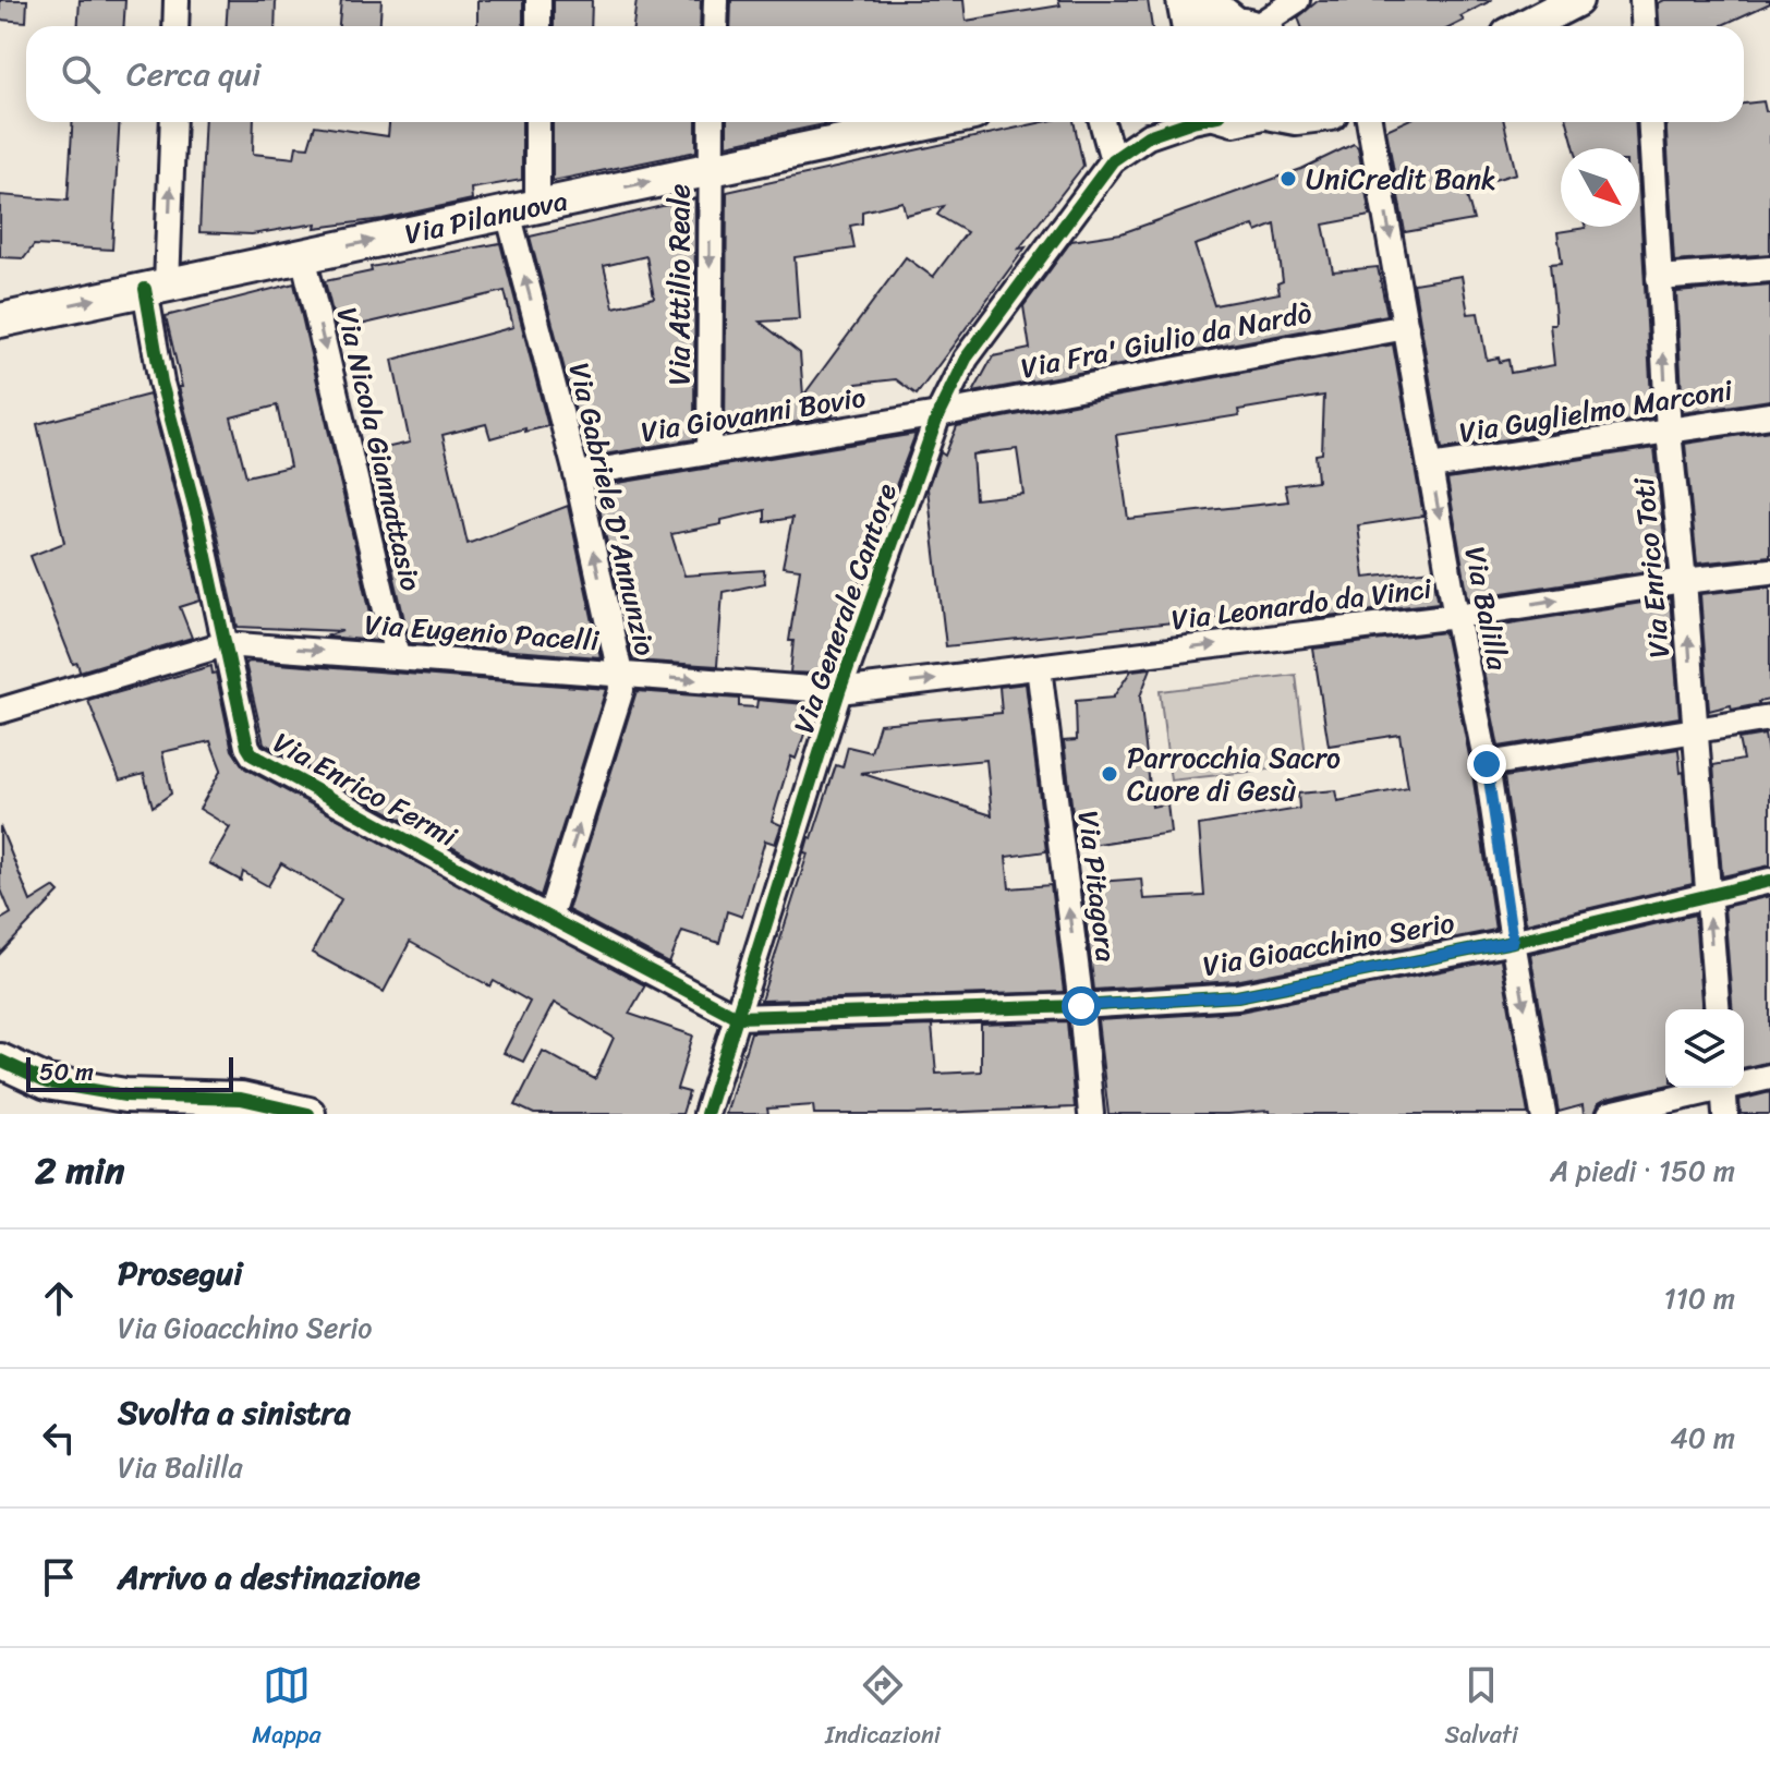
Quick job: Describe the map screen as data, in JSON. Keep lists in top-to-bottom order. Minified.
{"streets":{"street":["Via Pilanuova","Via Attilio Reale","Via Fra' Giulio da Nardò","Via Guglielmo Marconi","Via Giovanni Bovio","Via Nicola Giannattasio","Via Gabriele D'Annunzio","Via Enrico Toti","Via Leonardo da Vinci","Via Generale Cantore","Via Balilla","Via Eugenio Pacelli","Via Enrico Fermi","Via Pitagora","Via Gioacchino Serio"]},"crossings":[["Via Pilanuova","Via Attilio Reale"],["Via Pilanuova","Via Nicola Giannattasio"],["Via Pilanuova","Via Gabriele D'Annunzio"],["Via Pilanuova","Via Enrico Fermi"],["Via Attilio Reale","Via Giovanni Bovio"],["Via Fra' Giulio da Nardò","Via Giovanni Bovio"],["Via Fra' Giulio da Nardò","Via Generale Cantore"],["Via Fra' Giulio da Nardò","Via Balilla"],["Via Guglielmo Marconi","Via Enrico Toti"],["Via Guglielmo Marconi","Via Balilla"],["Via Giovanni Bovio","Via Gabriele D'Annunzio"],["Via Giovanni Bovio","Via Generale Cantore"],["Via Nicola Giannattasio","Via Eugenio Pacelli"],["Via Gabriele D'Annunzio","Via Eugenio Pacelli"],["Via Gabriele D'Annunzio","Via Enrico Fermi"],["Via Enrico Toti","Via Leonardo da Vinci"],["Via Enrico Toti","Via Gioacchino Serio"],["Via Leonardo da Vinci","Via Generale Cantore"],["Via Leonardo da Vinci","Via Balilla"],["Via Leonardo da Vinci","Via Eugenio Pacelli"],["Via Leonardo da Vinci","Via Pitagora"],["Via Generale Cantore","Via Eugenio Pacelli"],["Via Generale Cantore","Via Enrico Fermi"],["Via Generale Cantore","Via Gioacchino Serio"],["Via Balilla","Via Gioacchino Serio"],["Via Eugenio Pacelli","Via Enrico Fermi"],["Via Enrico Fermi","Via Gioacchino Serio"],["Via Pitagora","Via Gioacchino Serio"]],"one_way":["Via Pilanuova","Via Attilio Reale","Via Nicola Giannattasio","Via Gabriele D'Annunzio","Via Enrico Toti","Via Leonardo da Vinci","Via Balilla","Via Eugenio Pacelli","Via Pitagora"],"places":["UniCredit Bank","Parrocchia Sacro Cuore di Gesù"],"scale_bar":"50 m","north":"bottom right","page":{"search":"Cerca qui","scale":"50 m","heading":["2 min","A piedi · 150 m"],"list":[["Prosegui","Via Gioacchino Serio","110 m"],["Svolta a sinistra","Via Balilla","40 m"],"Arrivo a destinazione"],"nav":["Mappa","Indicazioni","Salvati"]}}
